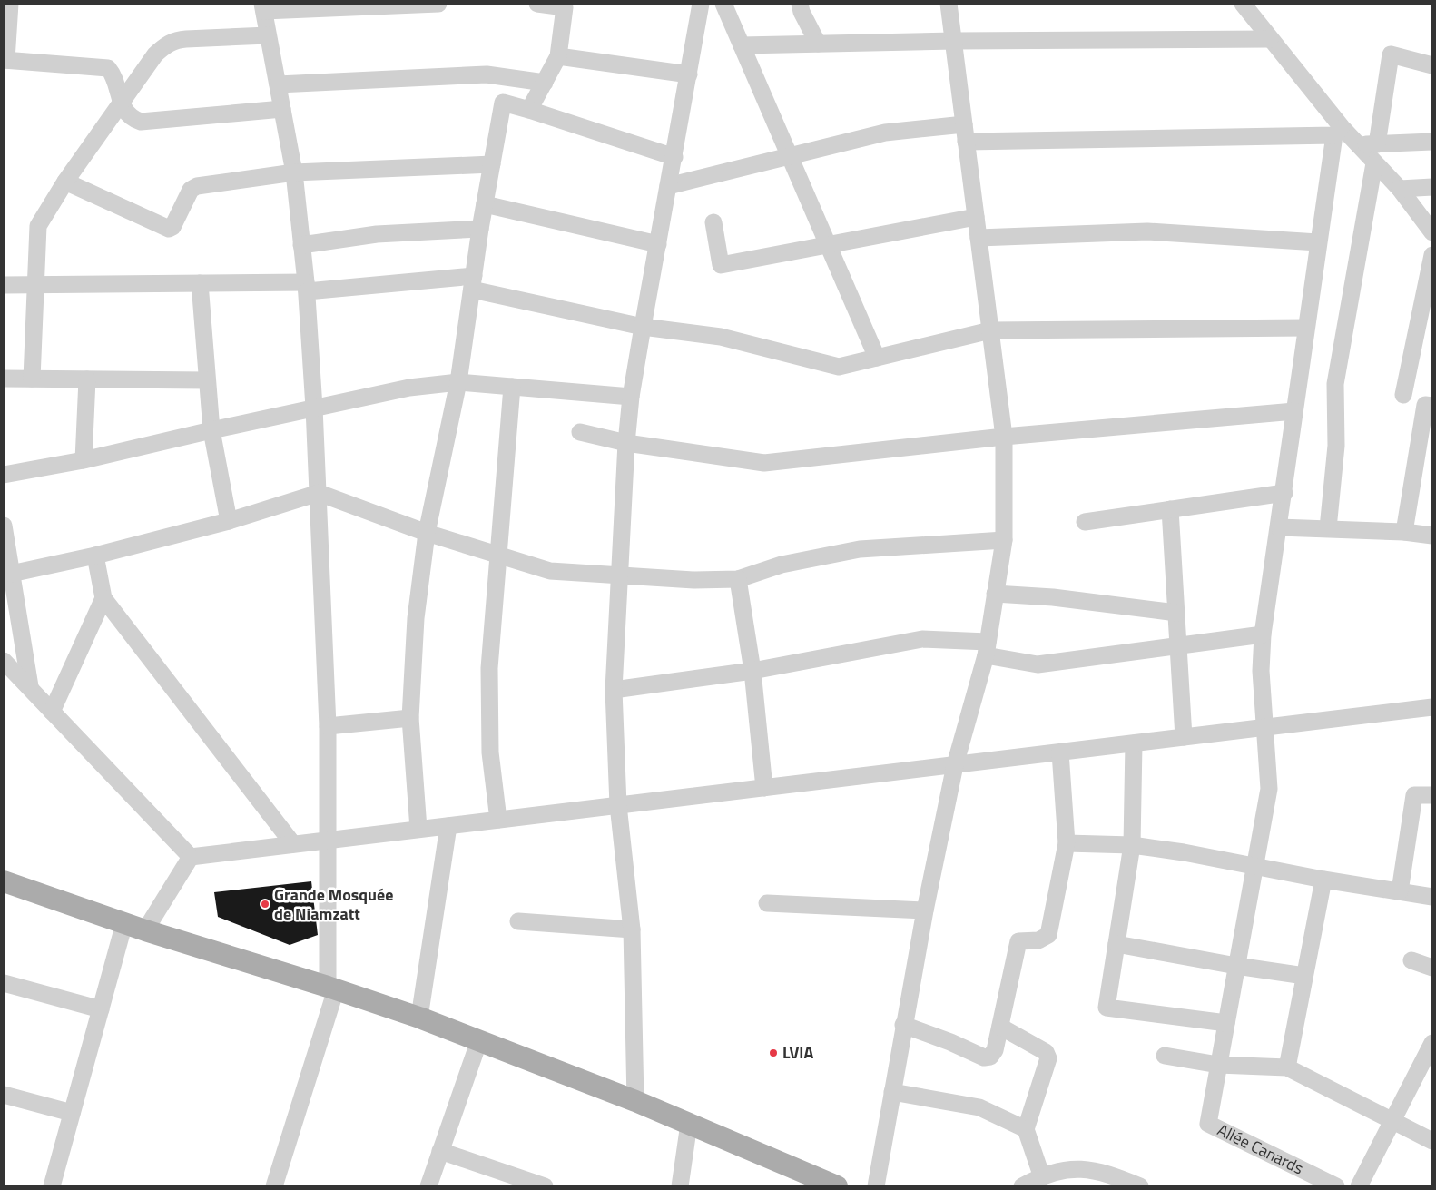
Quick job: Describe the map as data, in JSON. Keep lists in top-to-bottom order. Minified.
{"streets":{"street":["Allée Canards"]},"places":["Grande Mosquée de Niamzatt","LVIA"]}
